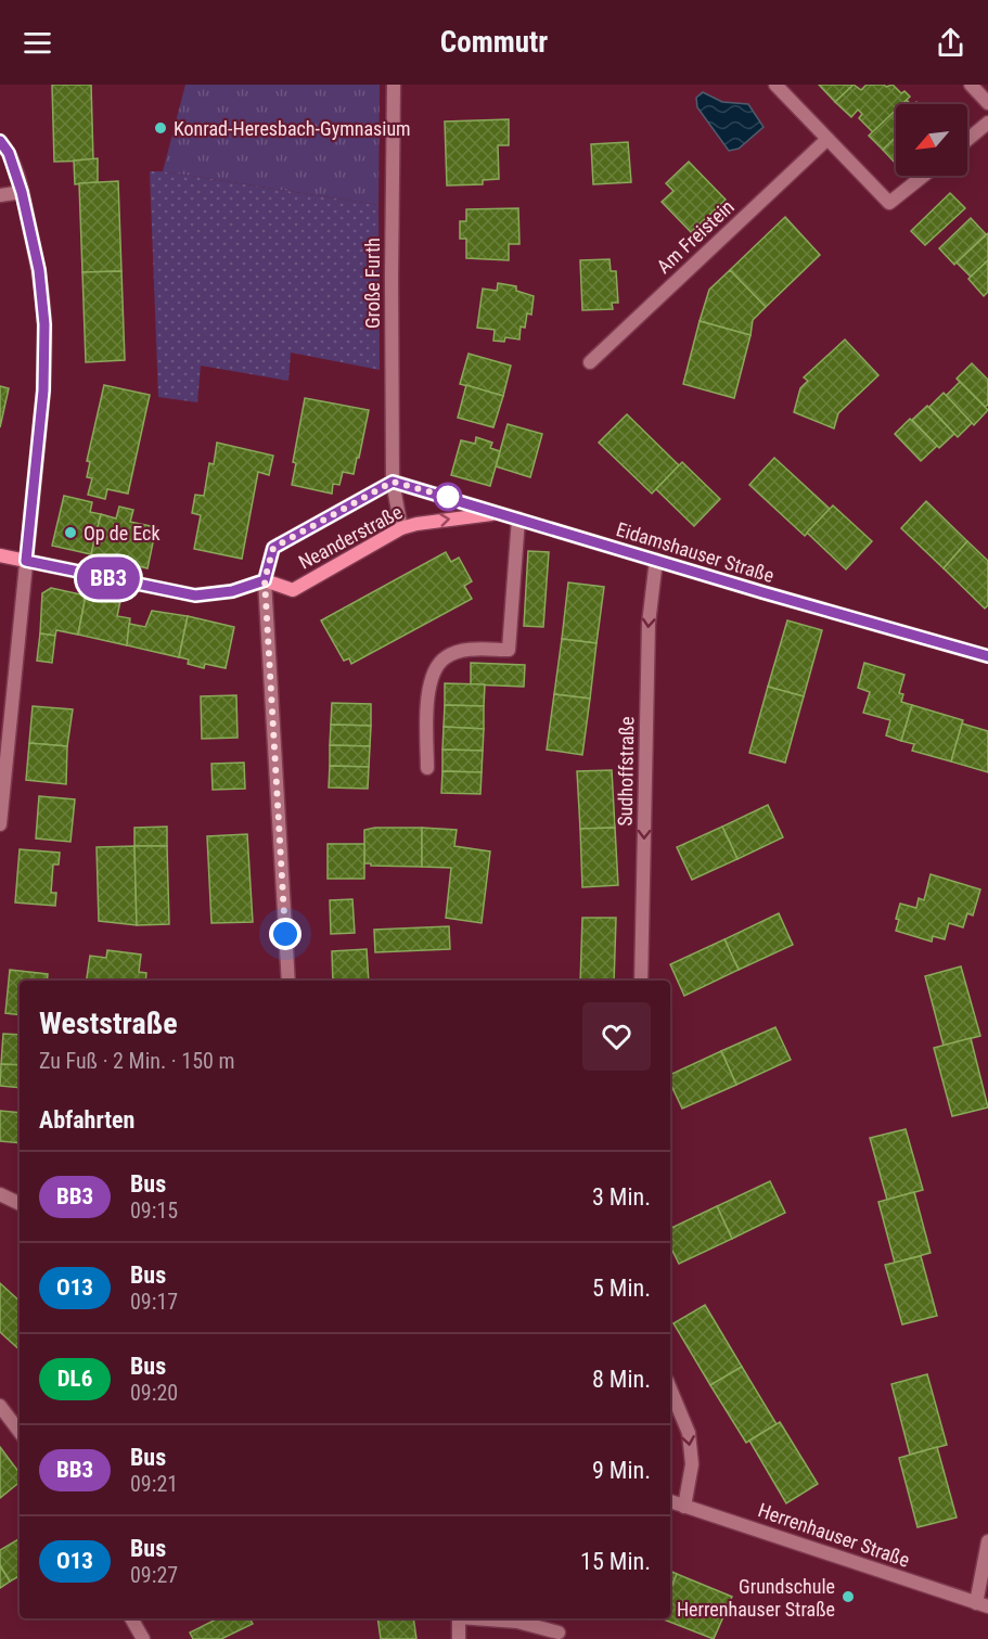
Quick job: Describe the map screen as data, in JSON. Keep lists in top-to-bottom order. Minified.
{"streets":{"street":["Am Freistein","Große Furth","Neanderstraße","Eidamshauser Straße","Sudhoffstraße","Herrenhauser Straße"]},"crossings":[["Große Furth","Neanderstraße"],["Große Furth","Eidamshauser Straße"],["Neanderstraße","Eidamshauser Straße"],["Eidamshauser Straße","Sudhoffstraße"]],"one_way":["Sudhoffstraße"],"places":["Konrad-Heresbach-Gymnasium","Op de Eck","Grundschule Herrenhauser Straße"],"lines":["bus line BB3"],"north":"bottom left","page":{"header":"Commutr","on_map":"BB3","heading":[["Weststraße","Zu Fuß · 2 Min. · 150 m"],"Abfahrten"],"list":[{"mark":"BB3","name":"Bus","note":"09:15","value":"3 Min."},{"mark":"O13","name":"Bus","note":"09:17","value":"5 Min."},{"mark":"DL6","name":"Bus","note":"09:20","value":"8 Min."},{"mark":"BB3","name":"Bus","note":"09:21","value":"9 Min."},{"mark":"O13","name":"Bus","note":"09:27","value":"15 Min."}]}}
